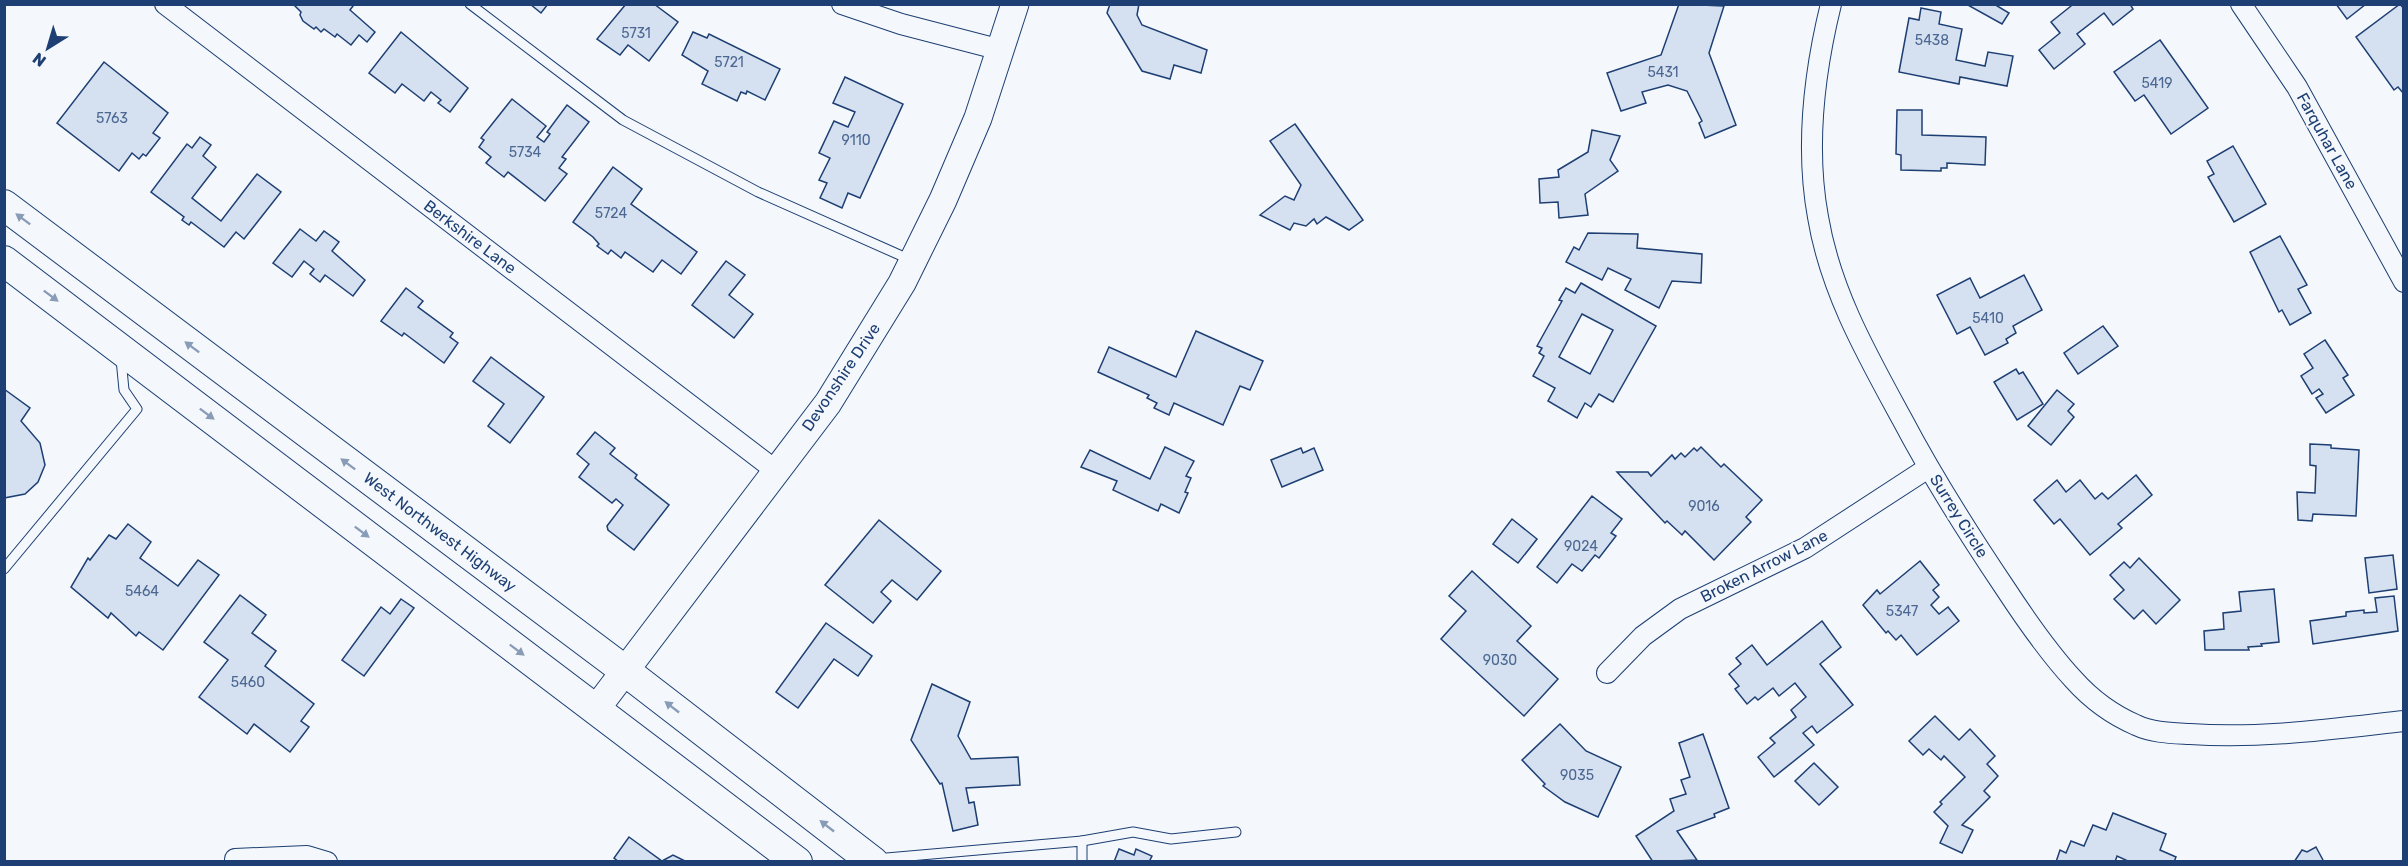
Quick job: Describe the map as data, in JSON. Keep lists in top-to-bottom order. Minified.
{"streets":{"main road":["West Northwest Highway"],"street":["Farquhar Lane","Berkshire Lane","Devonshire Drive","Surrey Circle","Broken Arrow Lane"]},"crossings":[["Berkshire Lane","Devonshire Drive"],["Devonshire Drive","West Northwest Highway"],["Surrey Circle","Broken Arrow Lane"]],"house_numbers":["5731","5438","5721","5431","5419","5763","9110","5734","5724","5410","9016","9024","5464","5347","9030","5460","9035"],"north":"bottom left"}
